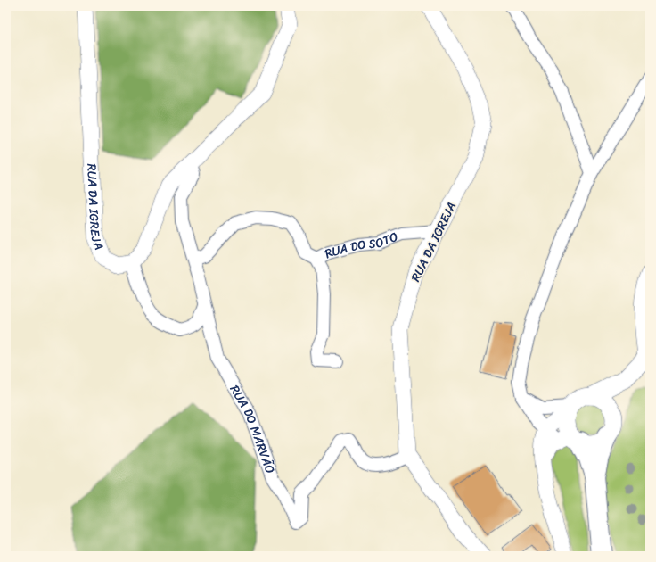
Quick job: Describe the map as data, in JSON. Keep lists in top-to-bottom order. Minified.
{"streets":{"street":["RUA DA IGREJA","RUA DO SOTO","RUA DO MARVÃO"]},"crossings":[["RUA DA IGREJA","RUA DO SOTO"],["RUA DA IGREJA","RUA DO MARVÃO"],["RUA DO SOTO","RUA DO MARVÃO"]]}
